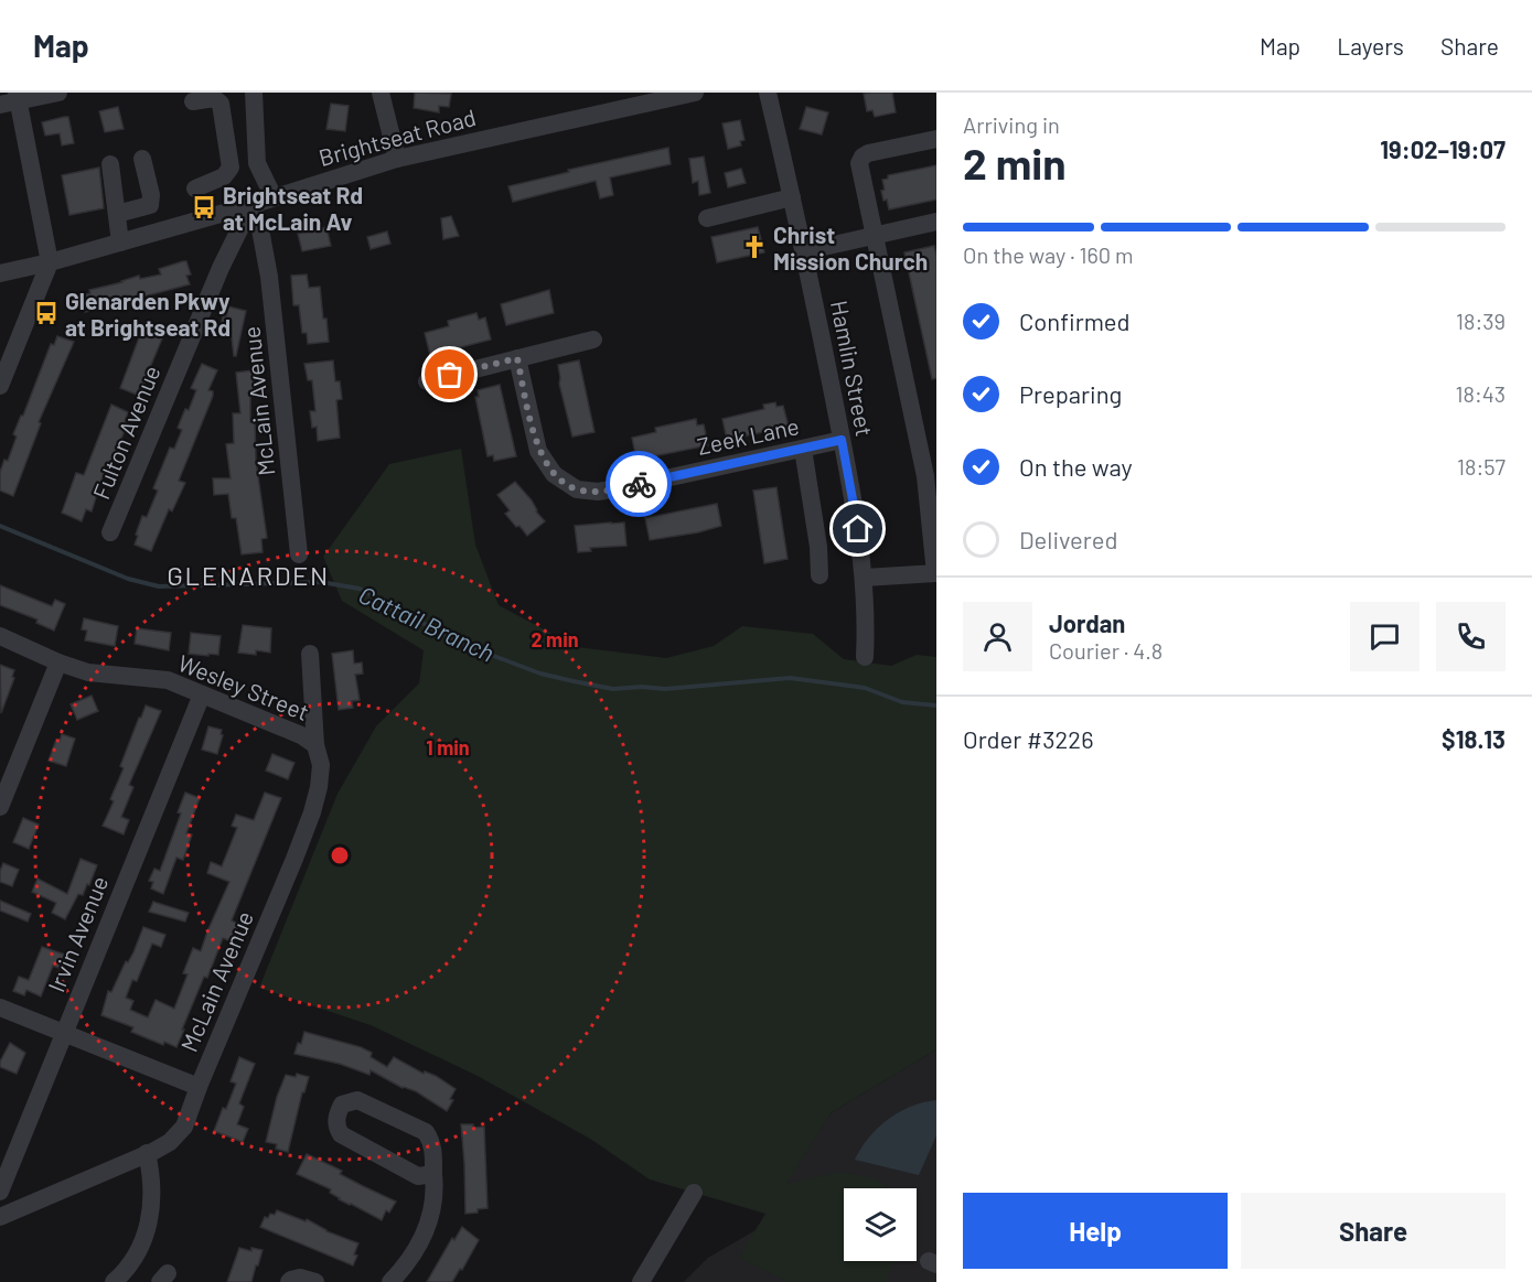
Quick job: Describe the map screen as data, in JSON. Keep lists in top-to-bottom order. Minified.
{"streets":{"street":["Brightseat Road","Hamlin Street","McLain Avenue","Fulton Avenue","Zeek Lane","Wesley Street","Irvin Avenue"]},"crossings":[["Brightseat Road","McLain Avenue"],["Brightseat Road","Fulton Avenue"],["Hamlin Street","Zeek Lane"],["McLain Avenue","Fulton Avenue"],["McLain Avenue","Wesley Street"],["Wesley Street","Irvin Avenue"]],"districts":["GLENARDEN"],"water":["Cattail Branch"],"places":{"bus stop":["Brightseat Rd at McLain Av","Glenarden Pkwy at Brightseat Rd"],"church":["Christ Mission Church"]},"page":{"header":"Map","nav":["Map","Layers","Share"],"heading":["2 min","Arriving in","19:02–19:07"],"panel":["Jordan","Courier · 4.8","Order #3226","$18.13"],"bar":"On the way · 160 m","list":[["Confirmed","18:39"],["Preparing","18:43"],["On the way","18:57"],"Delivered"],"buttons":["Help","Share"]},"rings":["2 min","1 min"]}
